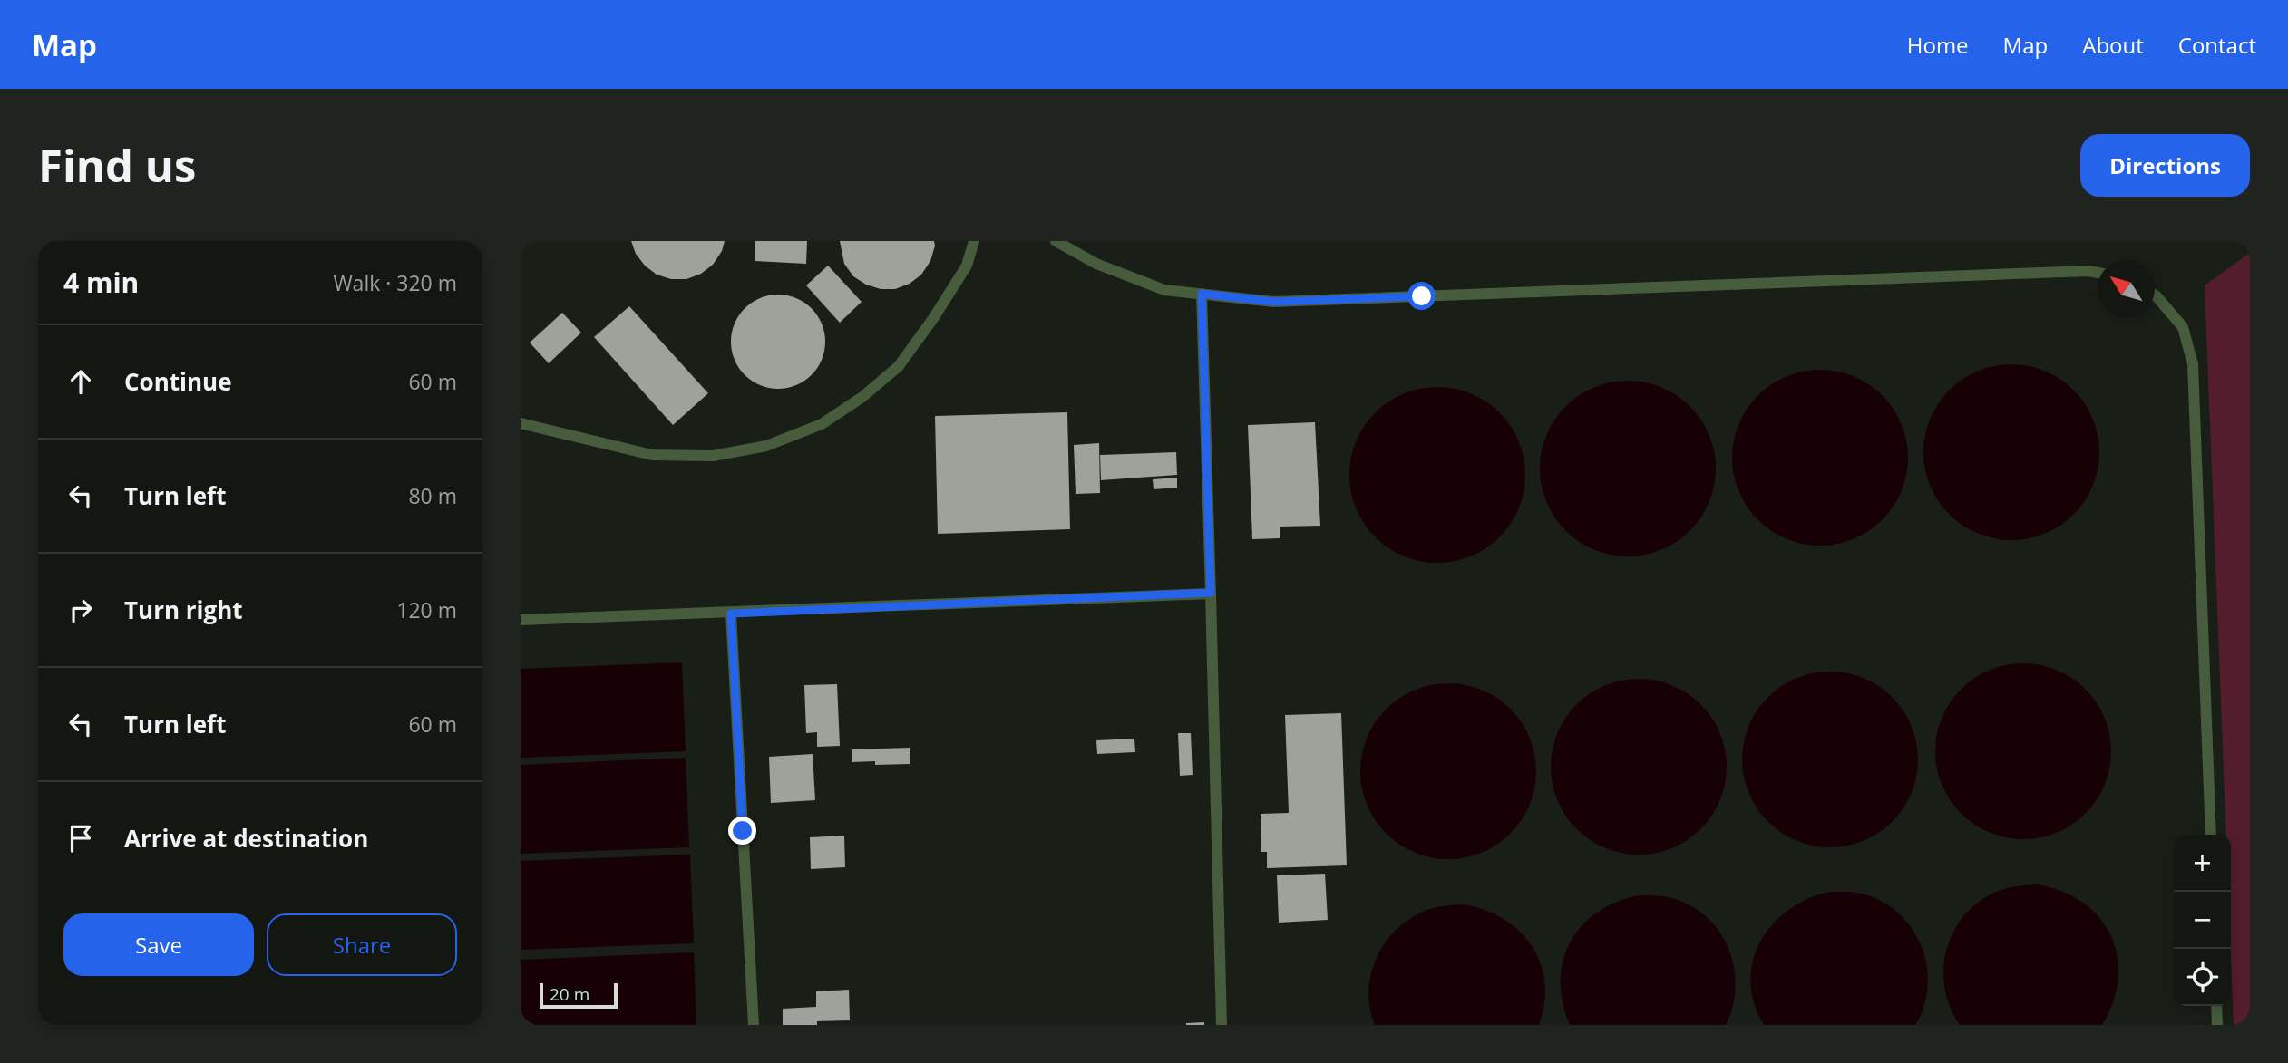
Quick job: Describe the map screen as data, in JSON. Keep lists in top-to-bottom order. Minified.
{"scale_bar":"20 m","north":"top left","page":{"header":"Map","nav":["Home","Map","About","Contact"],"buttons":["Directions",["Save","Share"]],"title":"Find us","heading":["4 min","Walk · 320 m"],"list":[["Continue","60 m"],["Turn left","80 m"],["Turn right","120 m"],["Turn left","60 m"],"Arrive at destination"],"map_buttons":["+","−"],"scale":"20 m"}}
